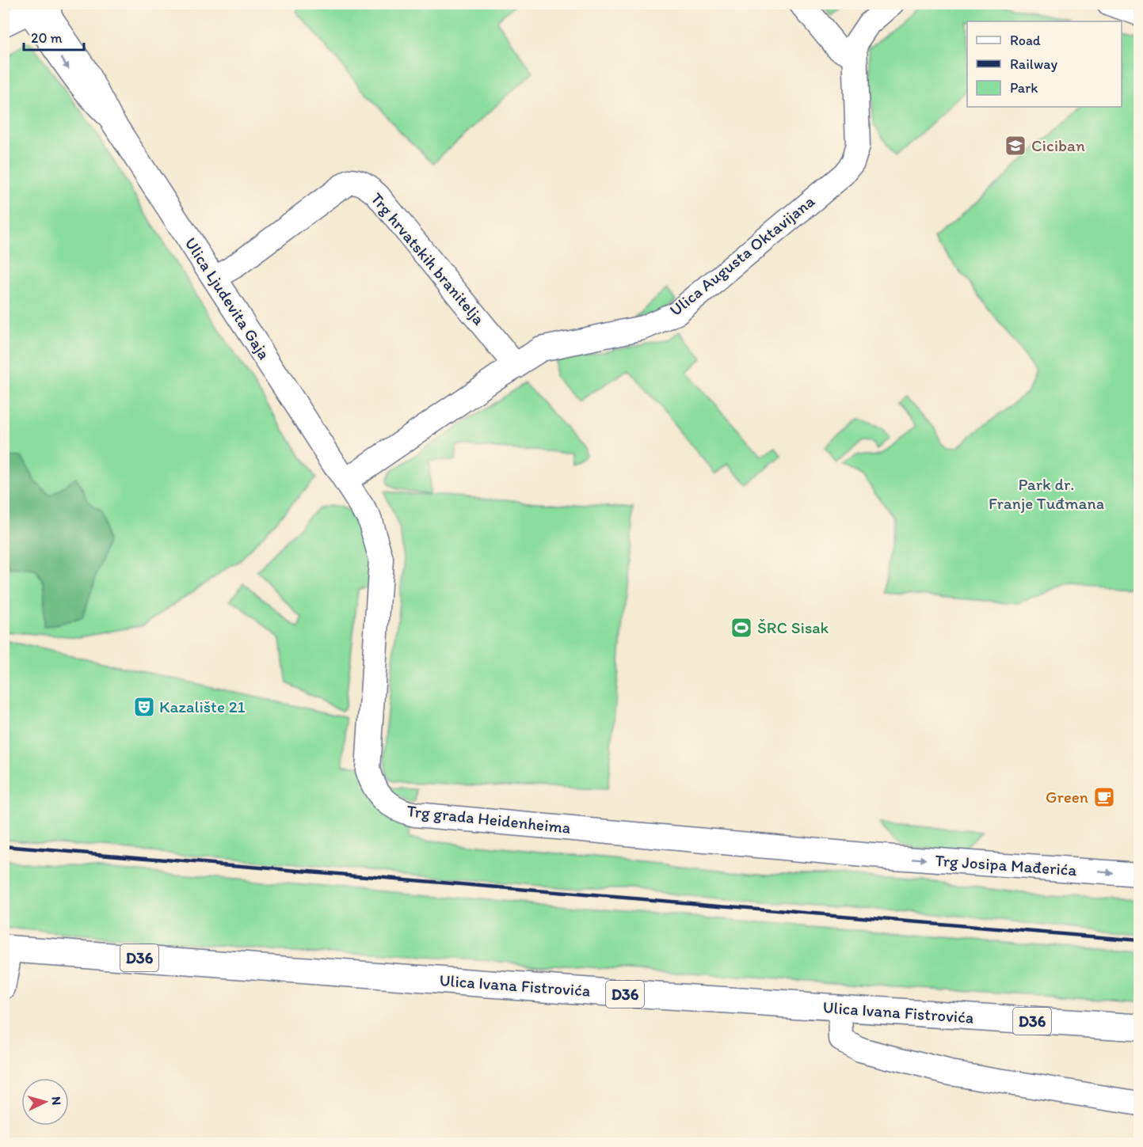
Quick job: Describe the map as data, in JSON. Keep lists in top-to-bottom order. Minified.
{"streets":{"main road":["D36","Ulica Ivana Fistrovića"],"street":["Ulica Augusta Oktavijana","Trg hrvatskih branitelja","Ulica Ljudevita Gaja","Trg grada Heidenheima","Trg Josipa Mađerića"]},"crossings":[["Ulica Augusta Oktavijana","Trg hrvatskih branitelja"],["Ulica Augusta Oktavijana","Ulica Ljudevita Gaja"],["Ulica Augusta Oktavijana","Trg grada Heidenheima"],["Trg hrvatskih branitelja","Ulica Ljudevita Gaja"],["Ulica Ljudevita Gaja","Trg grada Heidenheima"],["Trg grada Heidenheima","Trg Josipa Mađerića"]],"one_way":["Trg Josipa Mađerića"],"parks":["Park dr. Franje Tuđmana"],"places":{"school or university":["Ciciban"],"sports":["ŠRC Sisak"],"theatre":["Kazalište 21"],"cafe":["Green"]},"legend":["Road","Railway","Park"],"scale_bar":"20 m","north":"right"}
